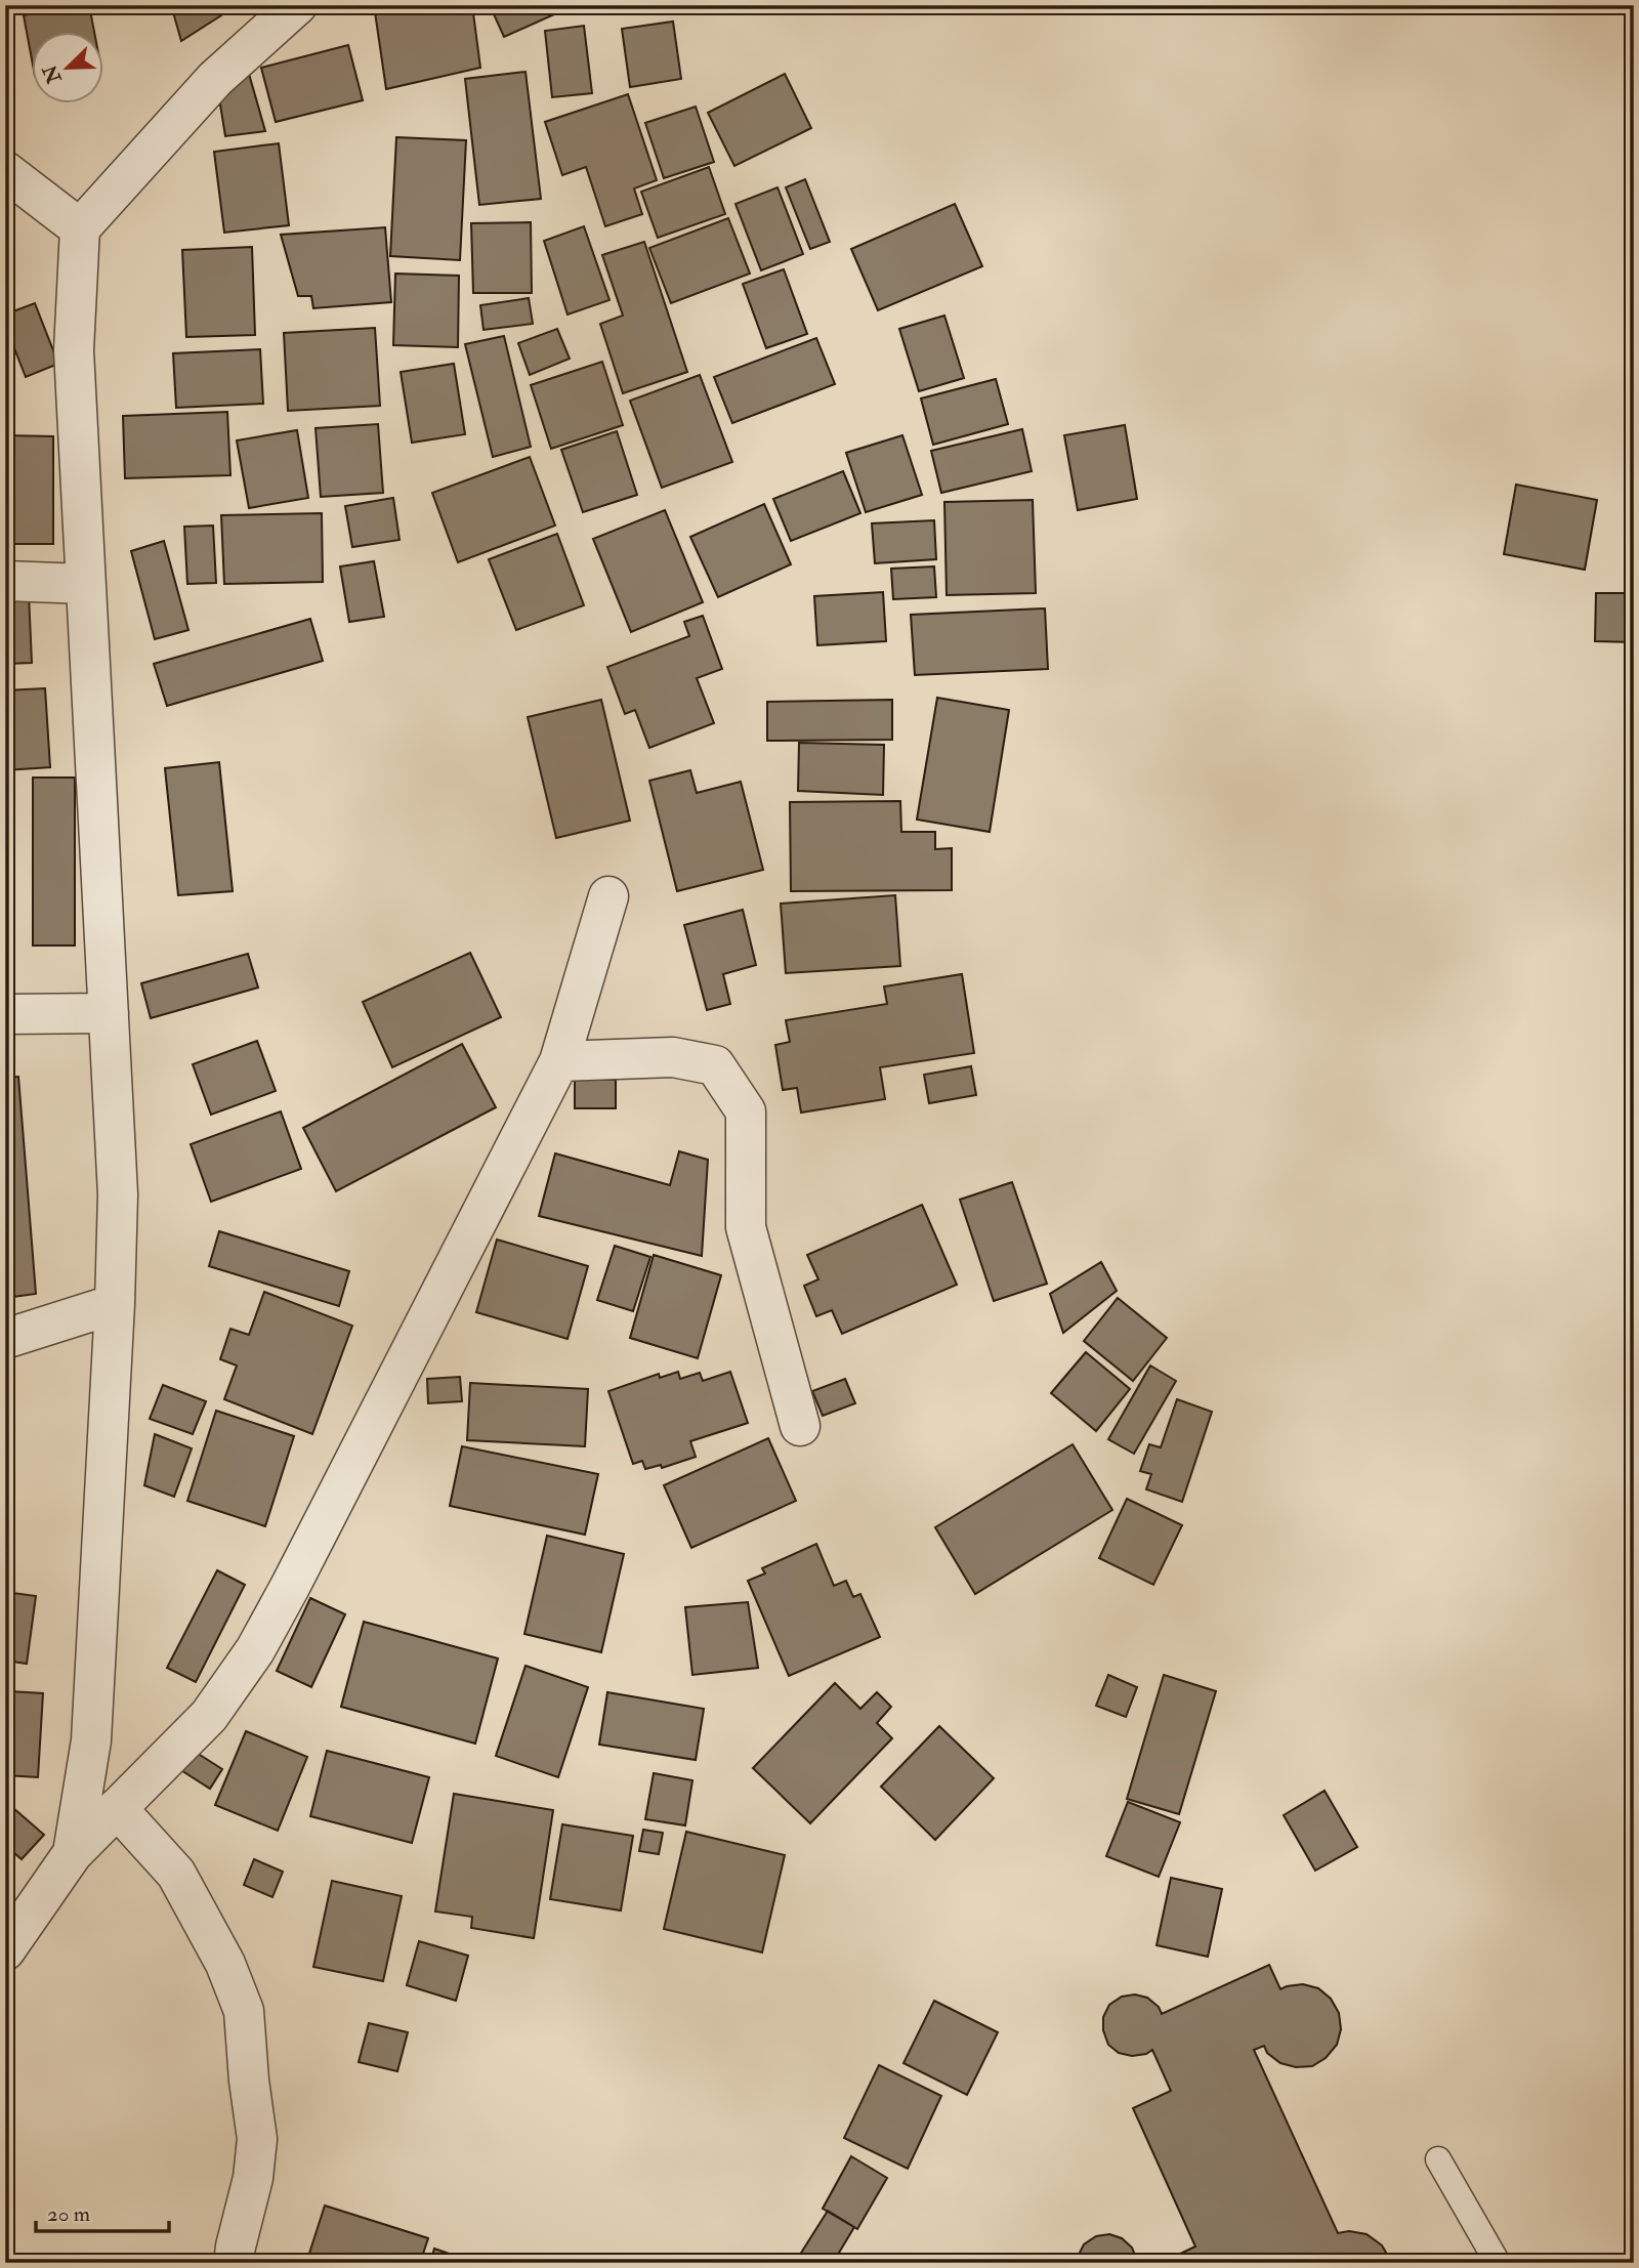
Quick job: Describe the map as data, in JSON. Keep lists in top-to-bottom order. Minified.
{"scale_bar":"20 m","north":"bottom left"}
